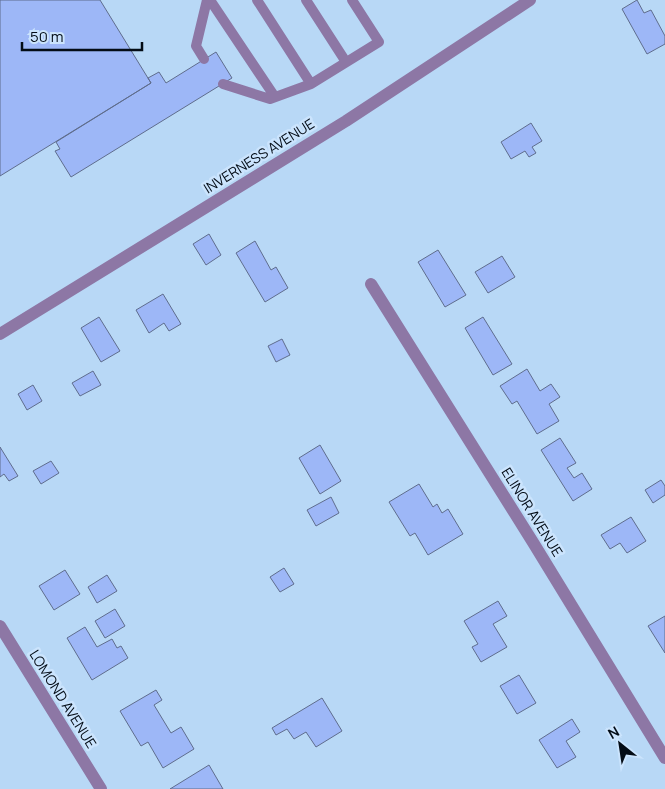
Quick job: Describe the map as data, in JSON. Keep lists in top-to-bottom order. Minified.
{"streets":{"street":["INVERNESS AVENUE","ELINOR AVENUE","LOMOND AVENUE"]},"scale_bar":"50 m","north":"top left"}
